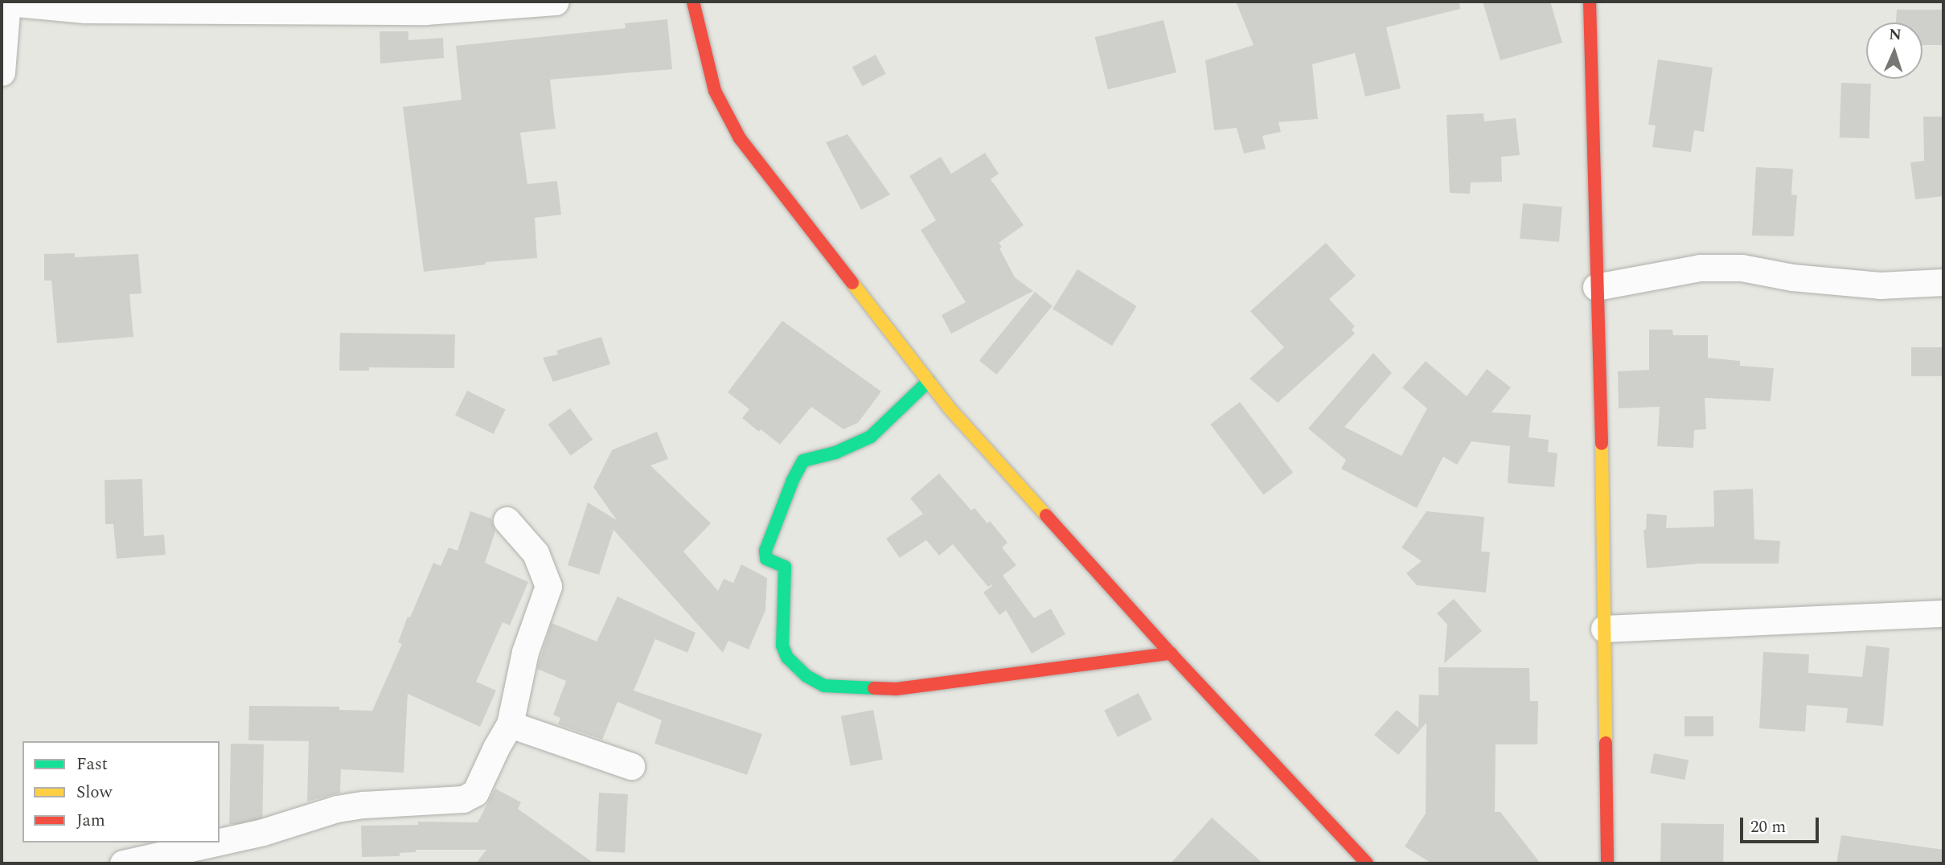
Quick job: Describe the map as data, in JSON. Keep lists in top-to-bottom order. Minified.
{"legend":["Fast","Slow","Jam"],"scale_bar":"20 m","north":"top"}
